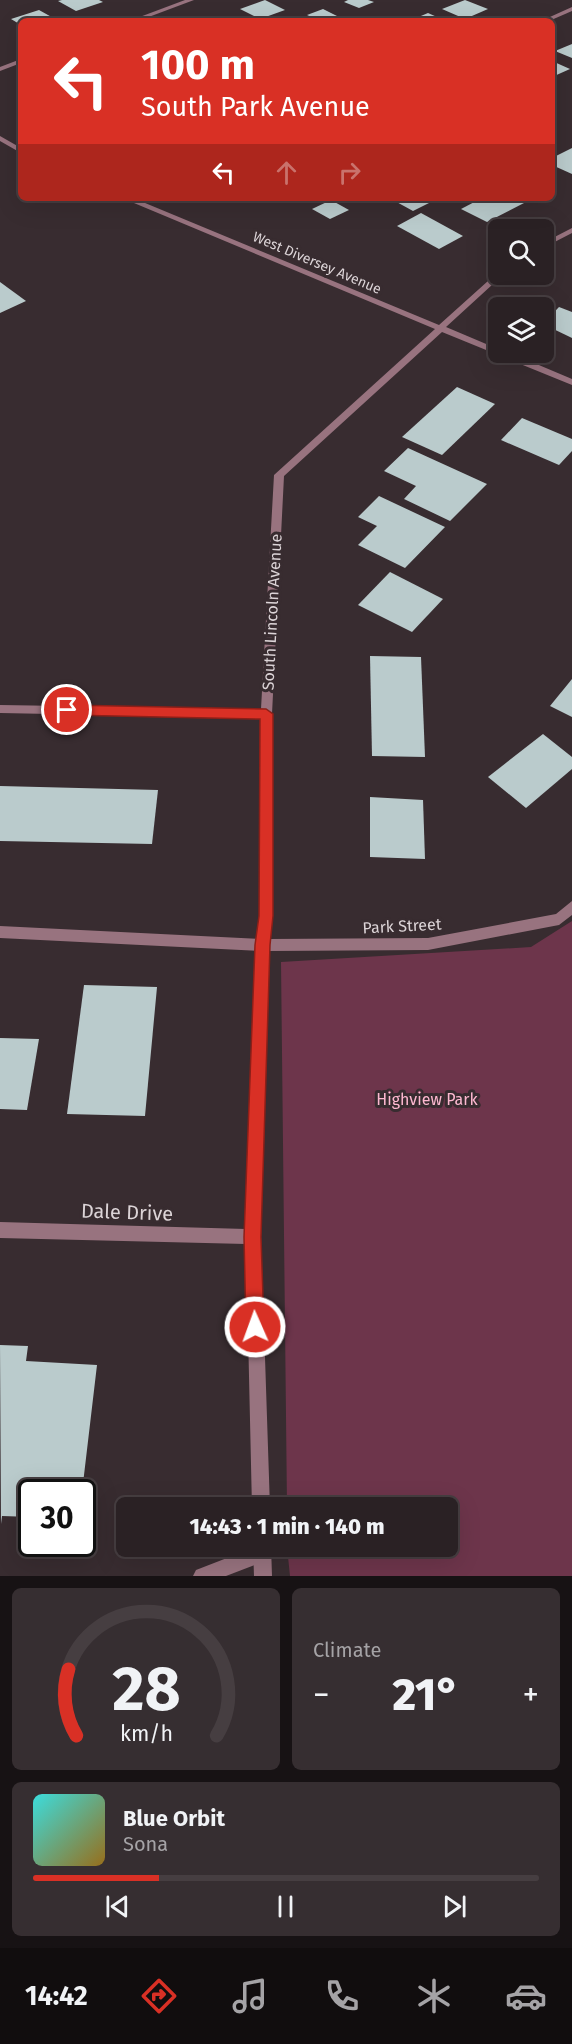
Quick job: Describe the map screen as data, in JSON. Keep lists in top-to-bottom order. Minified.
{"streets":{"street":["West Diversey Avenue","South Lincoln Avenue","Park Street","Dale Drive"]},"crossings":[["West Diversey Avenue","South Lincoln Avenue"],["South Lincoln Avenue","Park Street"],["South Lincoln Avenue","Dale Drive"]],"parks":["Highview Park"],"page":{"turn":["100 m","South Park Avenue"],"limit":"30","trip":"14:43 · 1 min · 140 m","tile":"Climate","heat":["−","21°","+"],"song":["Blue Orbit","Sona"],"tabs":"14:42","gauge":["28","km/h"]}}
